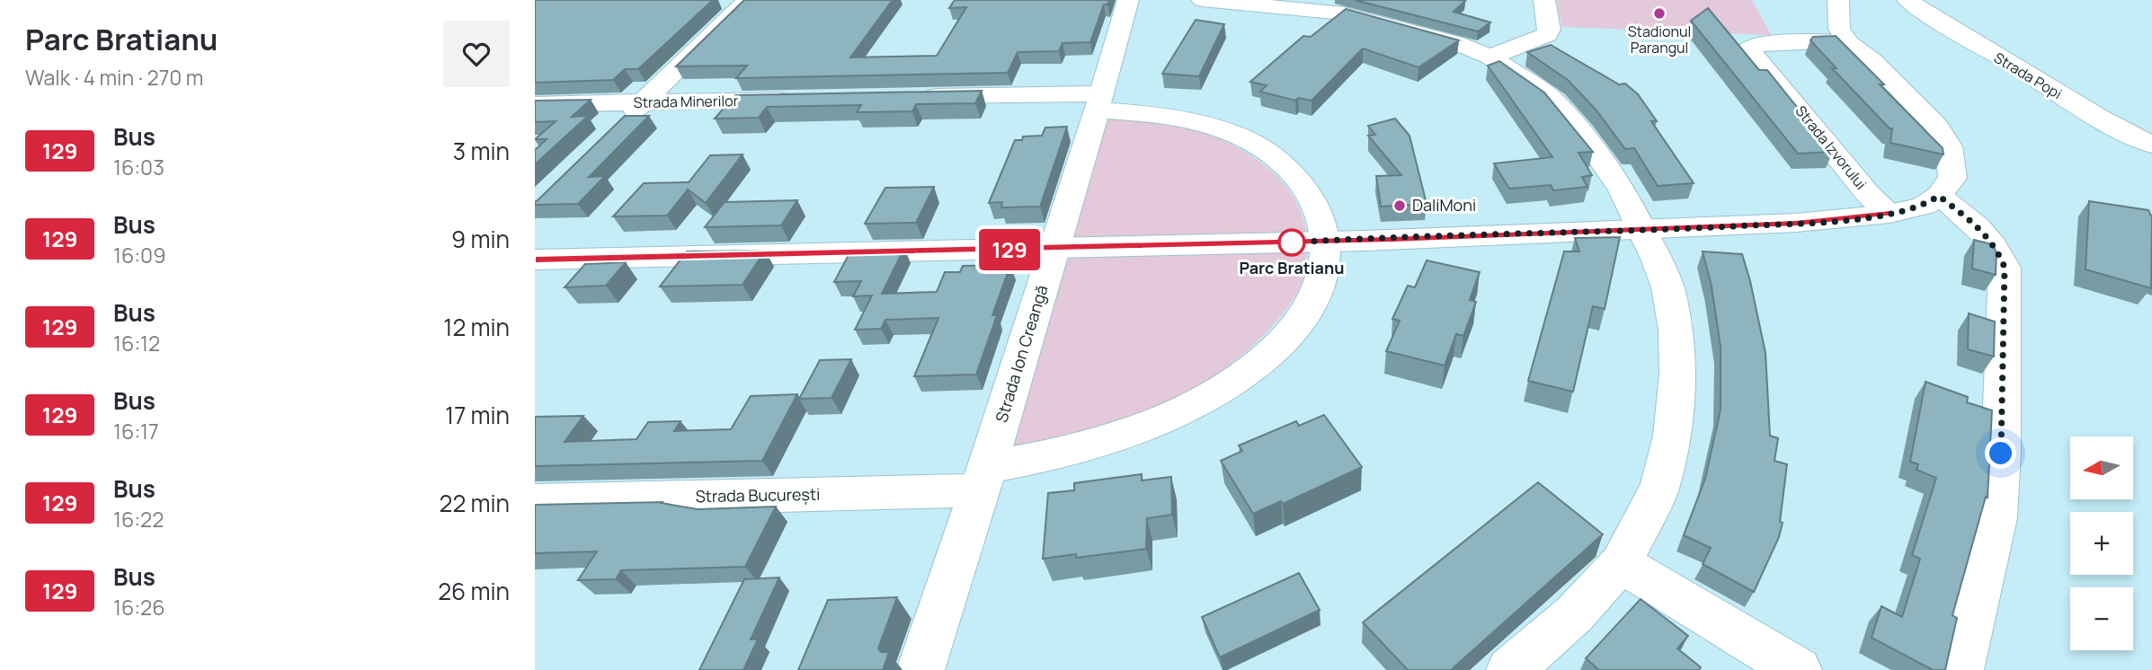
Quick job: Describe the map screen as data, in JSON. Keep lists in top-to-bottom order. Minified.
{"streets":{"street":["Strada Popi","Strada Minerilor","Strada Izvorului","Strada Ion Creangă","Strada București"]},"crossings":[["Strada Ion Creangă","Strada București"]],"places":["Stadionul Parangul","DaliMoni","Parc Bratianu"],"lines":["bus line 129"],"north":"left","page":{"heading":["Parc Bratianu","Walk · 4 min · 270 m"],"on_map":"129","list":[{"mark":"129","name":"Bus","note":"16:03","value":"3 min"},{"mark":"129","name":"Bus","note":"16:09","value":"9 min"},{"mark":"129","name":"Bus","note":"16:12","value":"12 min"},{"mark":"129","name":"Bus","note":"16:17","value":"17 min"},{"mark":"129","name":"Bus","note":"16:22","value":"22 min"},{"mark":"129","name":"Bus","note":"16:26","value":"26 min"}],"map_buttons":["+","−"]}}
